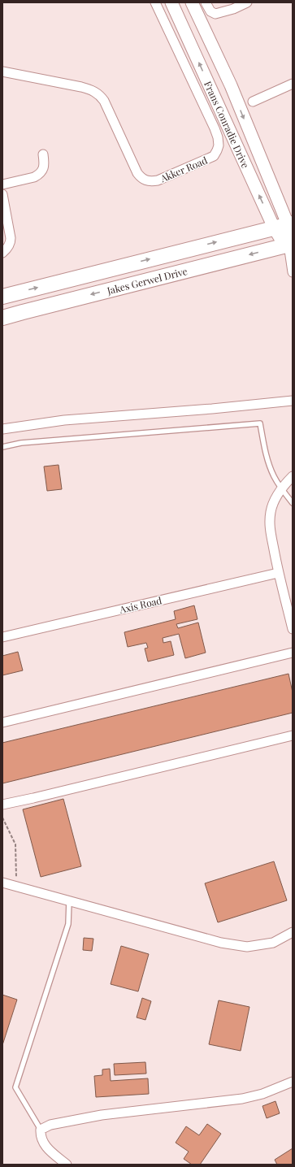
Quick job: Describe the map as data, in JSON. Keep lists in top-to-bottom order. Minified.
{"streets":{"highway":["Jakes Gerwel Drive"],"main road":["Frans Conradie Drive"],"street":["Akker Road","Axis Road"]},"crossings":[["Frans Conradie Drive","Jakes Gerwel Drive"]]}
